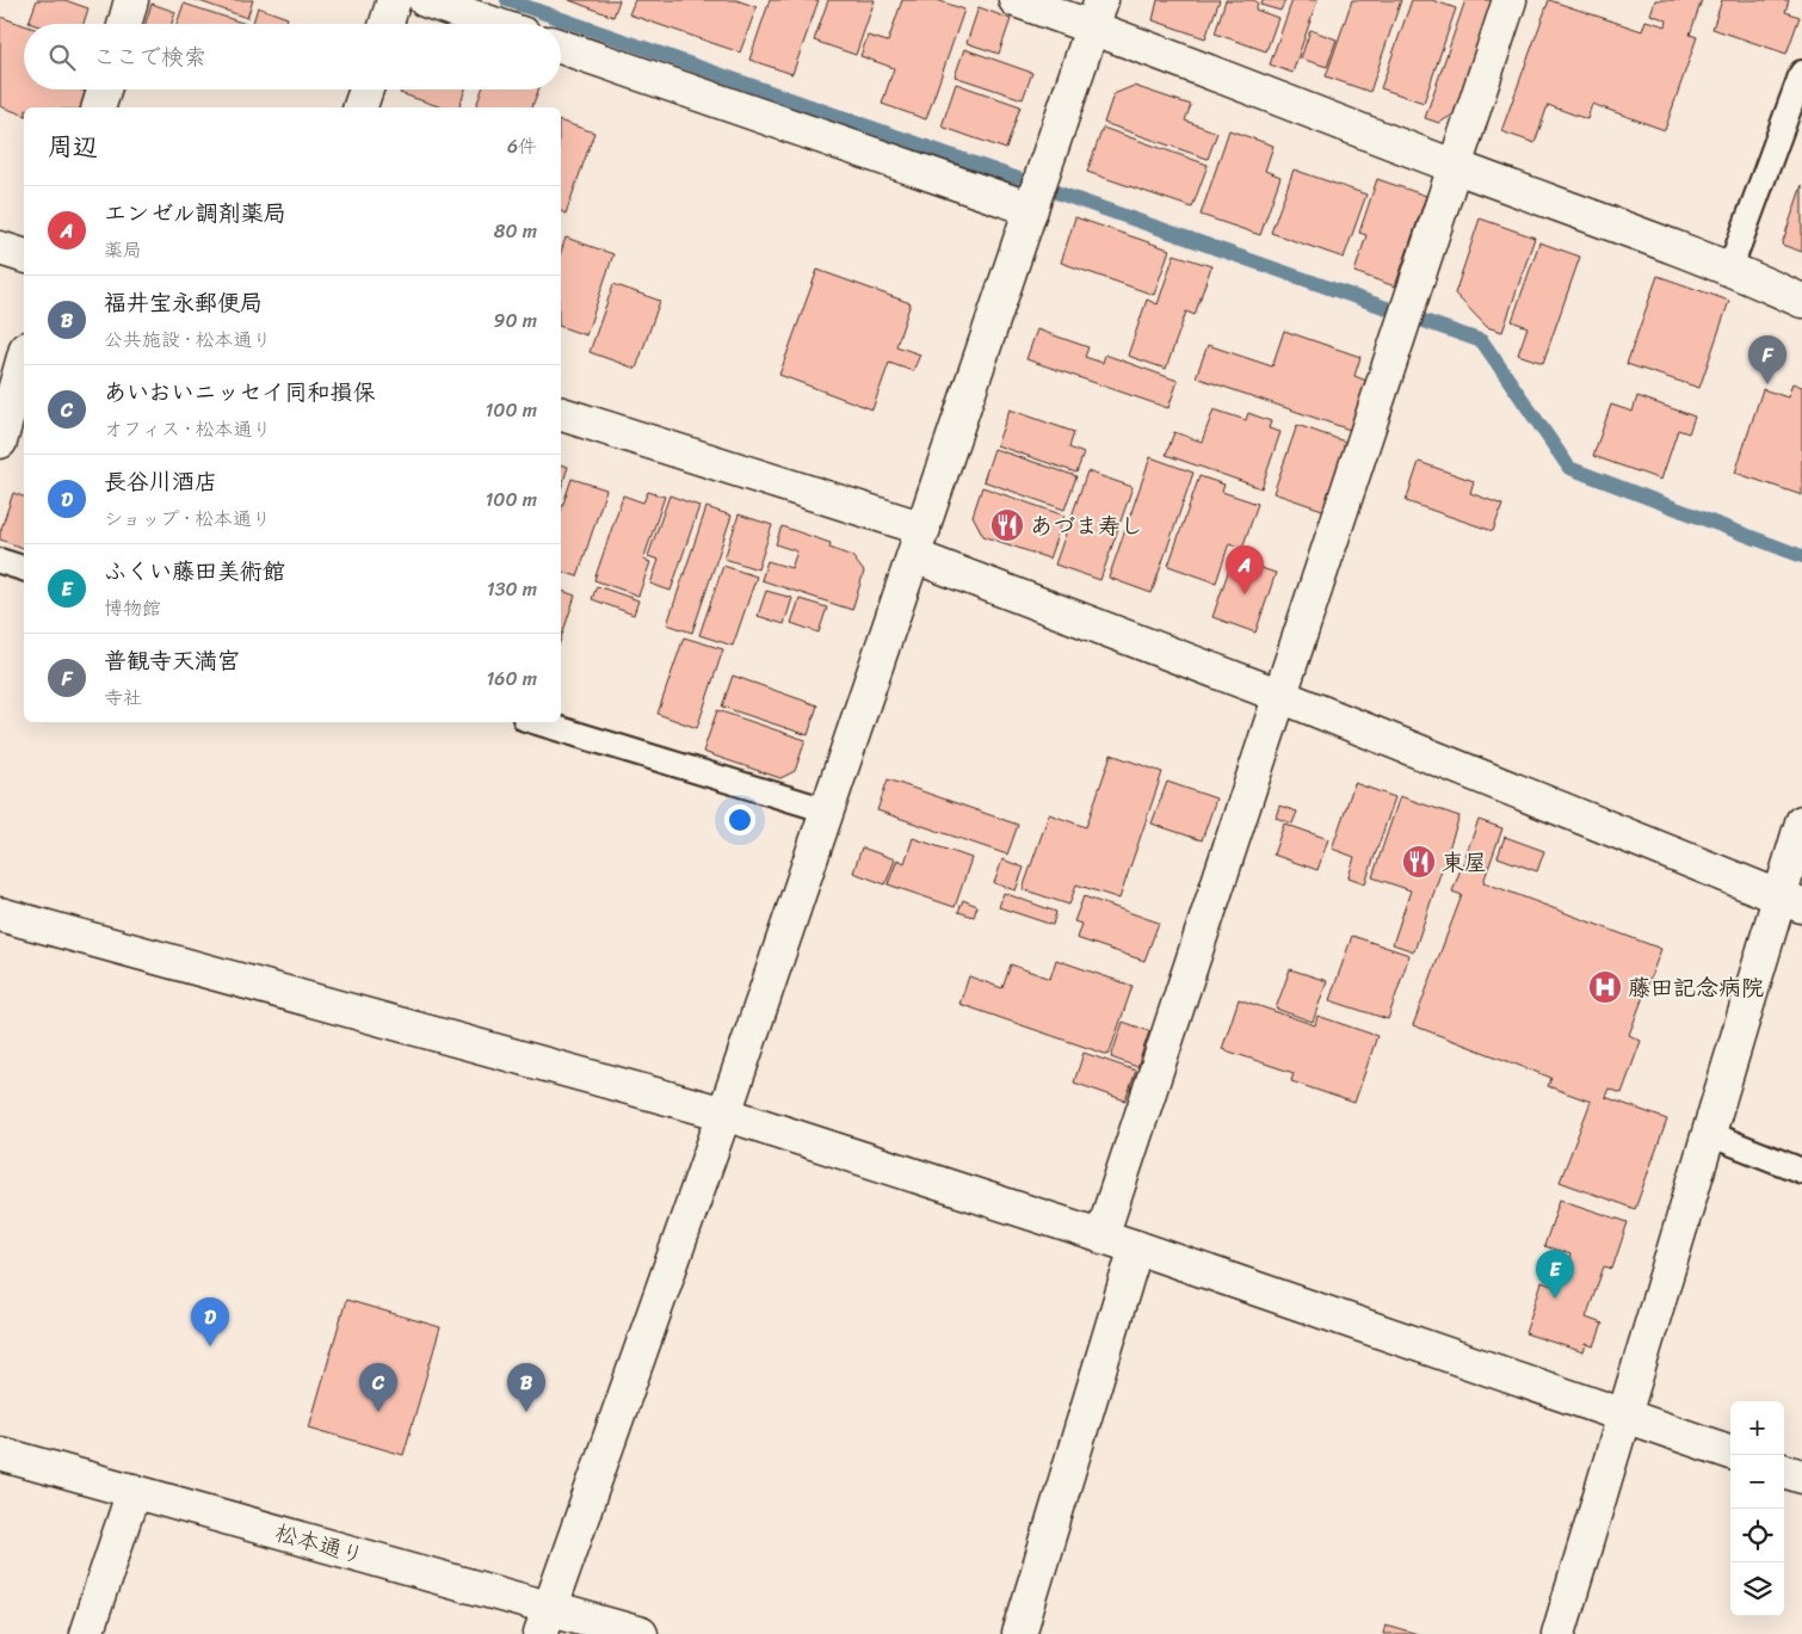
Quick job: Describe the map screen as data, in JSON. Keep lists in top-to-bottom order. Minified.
{"streets":{"street":["松本通り"]},"places":{"restaurant":["あづま寿し","東屋"],"hospital":["藤田記念病院"]},"page":{"search":"ここで検索","heading":["周辺","6件"],"list":[{"mark":"A","name":"エンゼル調剤薬局","note":"薬局","value":"80 m"},{"mark":"B","name":"福井宝永郵便局","note":"公共施設 · 松本通り","value":"90 m"},{"mark":"C","name":"あいおいニッセイ同和損保","note":"オフィス · 松本通り","value":"100 m"},{"mark":"D","name":"長谷川酒店","note":"ショップ · 松本通り","value":"100 m"},{"mark":"E","name":"ふくい藤田美術館","note":"博物館","value":"130 m"},{"mark":"F","name":"普観寺天満宮","note":"寺社","value":"160 m"}],"pins":["F","A","E","D","B","C"],"map_buttons":["+","−"]}}
